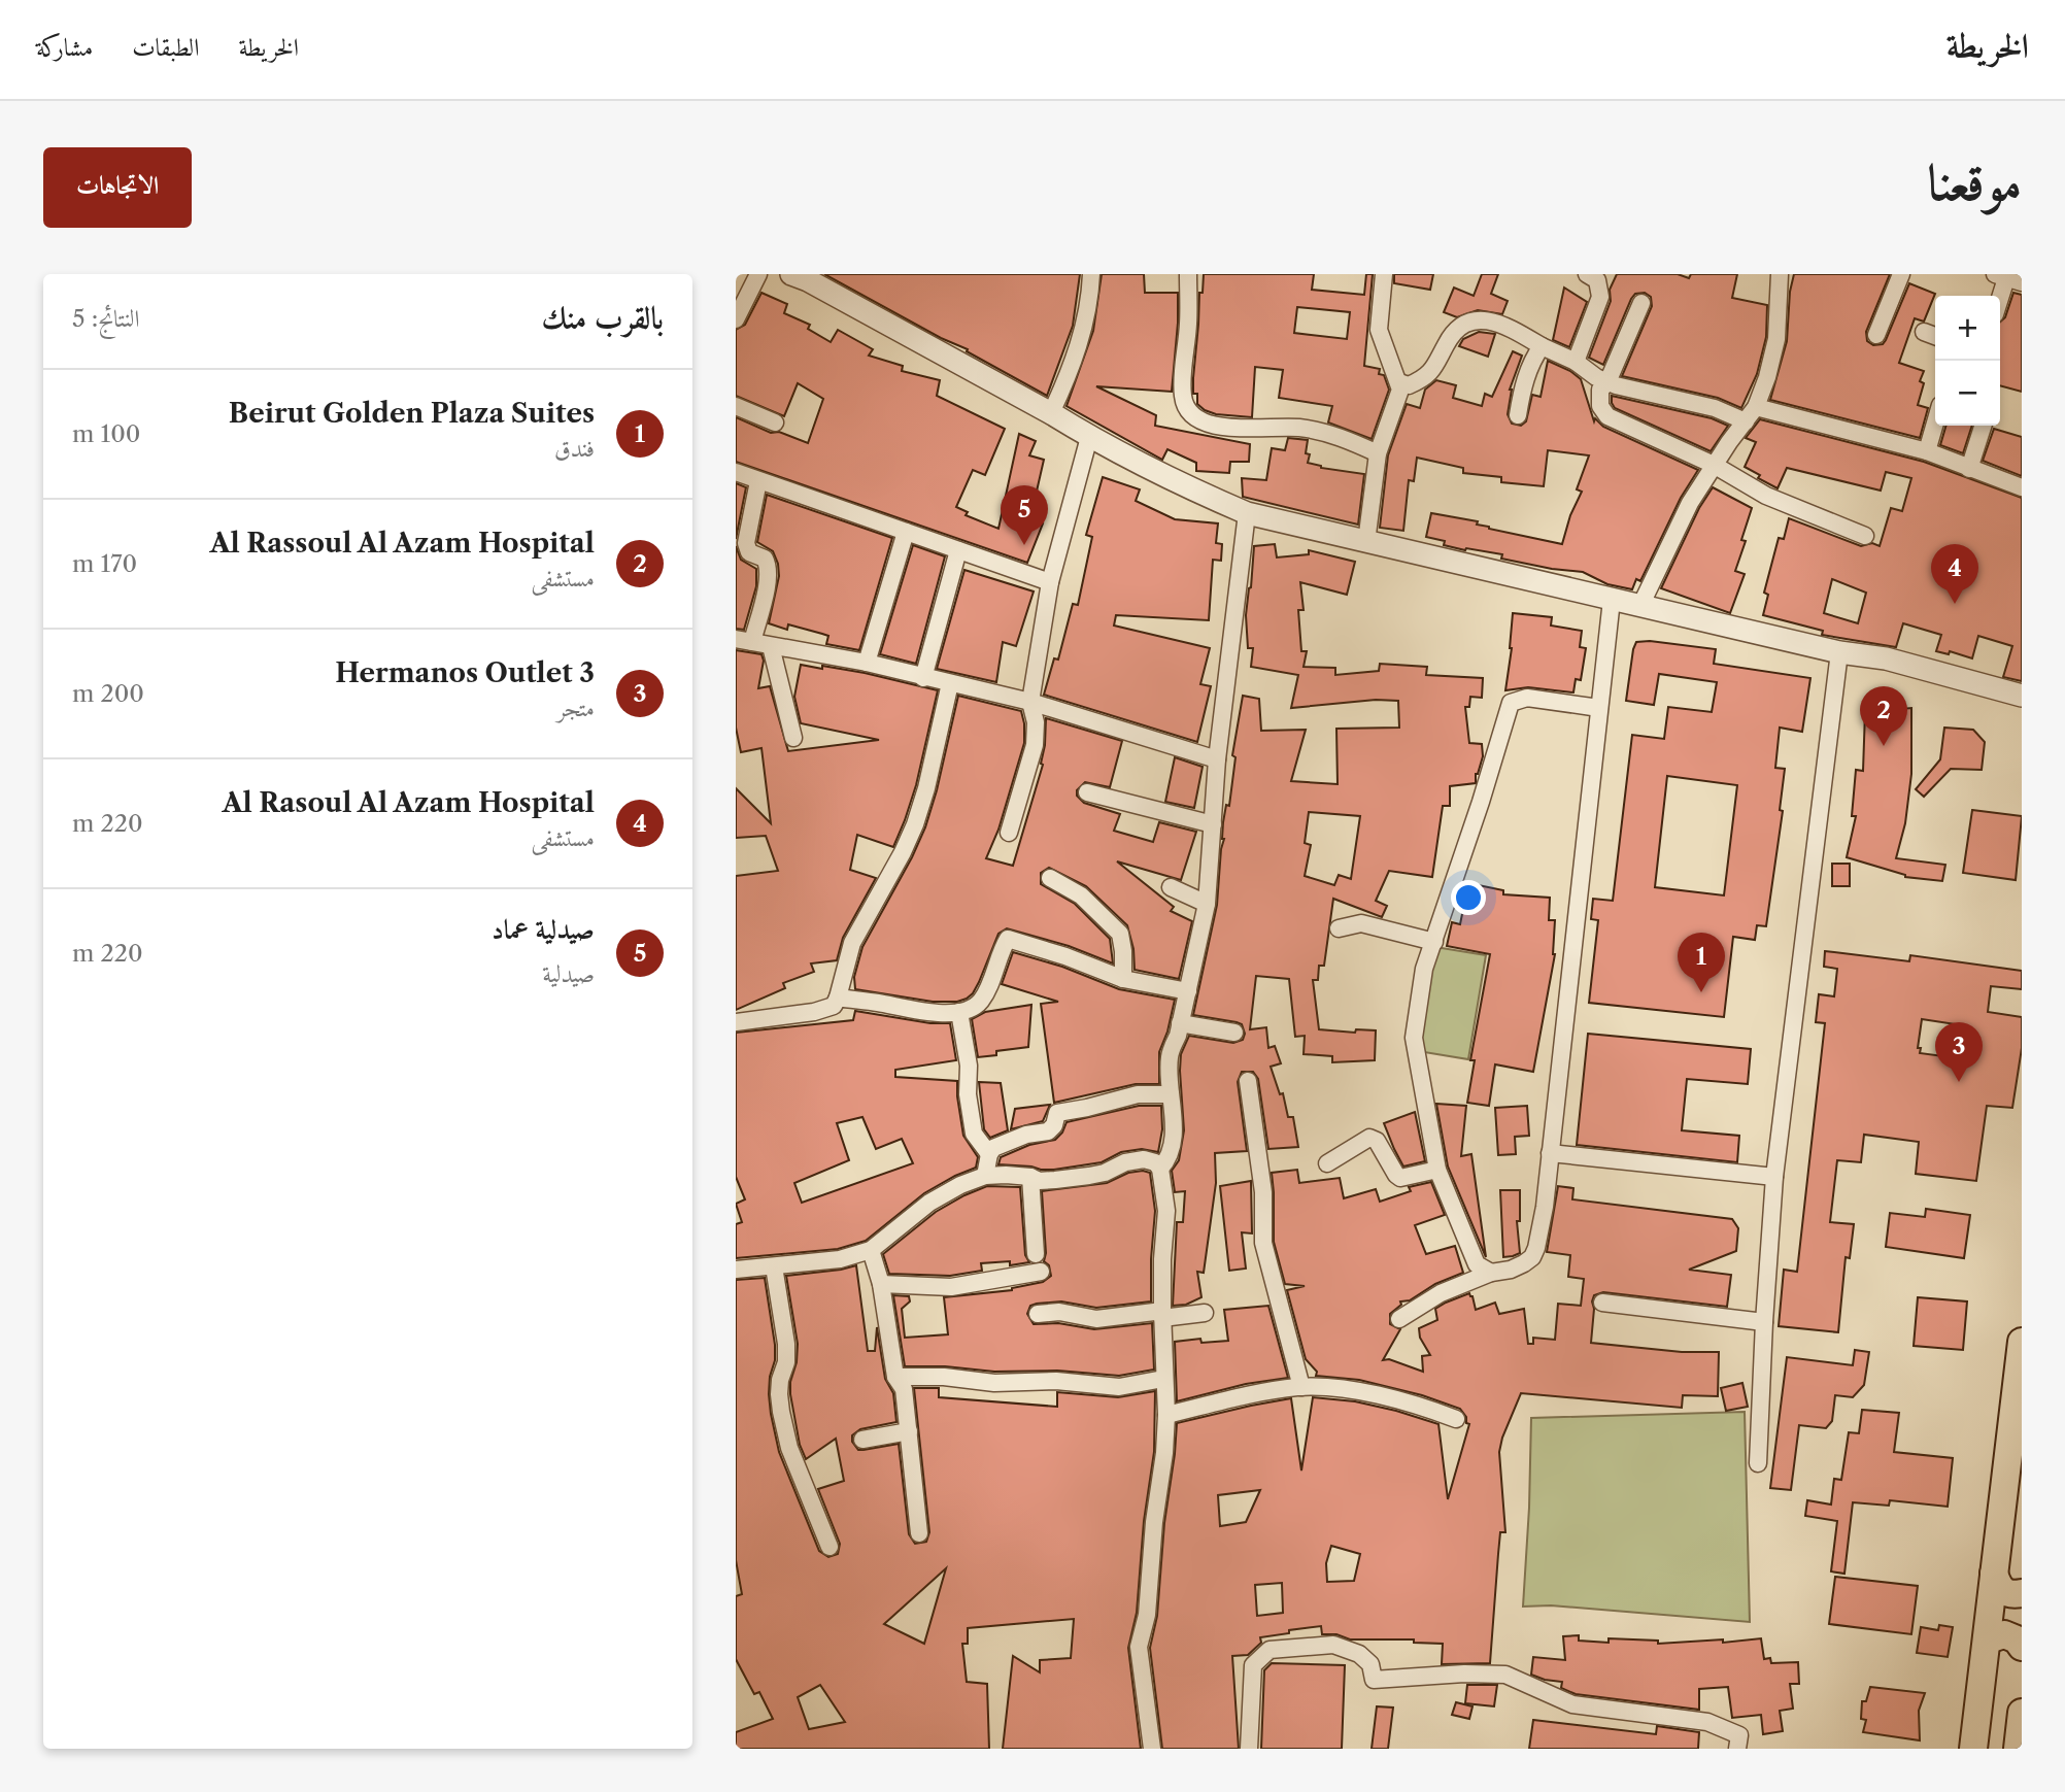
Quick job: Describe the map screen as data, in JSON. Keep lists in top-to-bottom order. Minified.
{"page":{"header":"الخريطة","nav":["الخريطة","الطبقات","مشاركة"],"title":"موقعنا","buttons":"الاتجاهات","heading":["بالقرب منك","النتائج: 5"],"map_buttons":["+","−"],"list":[{"mark":"1","name":"Beirut Golden Plaza Suites","note":"فندق","value":"100 m"},{"mark":"2","name":"Al Rassoul Al Azam Hospital","note":"مستشفى","value":"170 m"},{"mark":"3","name":"3 Hermanos Outlet","note":"متجر","value":"200 m"},{"mark":"4","name":"Al Rasoul Al Azam Hospital","note":"مستشفى","value":"220 m"},{"mark":"5","name":"صيدلية عماد","note":"صيدلية","value":"220 m"}],"pins":["5","4","2","1","3"]}}
